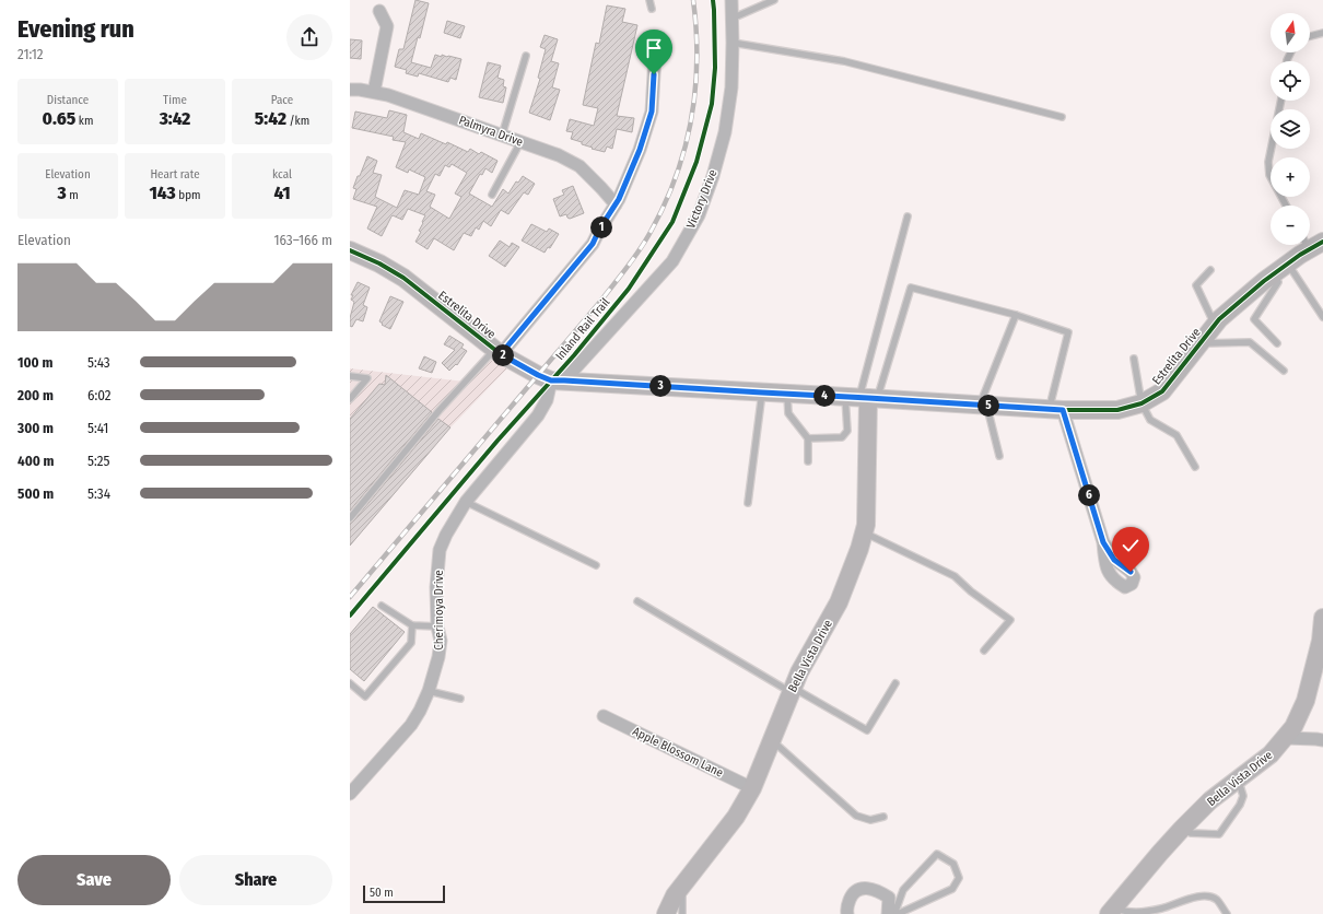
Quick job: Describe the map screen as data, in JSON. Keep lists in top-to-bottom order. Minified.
{"streets":{"street":["Palmyra Drive","Victory Drive","Estrelita Drive","Cherimoya Drive","Bella Vista Drive","Apple Blossom Lane"],"cycle path":["Inland Rail Trail"]},"crossings":[["Victory Drive","Estrelita Drive"],["Victory Drive","Cherimoya Drive"],["Estrelita Drive","Cherimoya Drive"],["Estrelita Drive","Bella Vista Drive"],["Bella Vista Drive","Apple Blossom Lane"]],"scale_bar":"50 m","north":"top","page":{"heading":["Evening run","21:12"],"map_buttons":["+","−"],"stats":[["Distance","0.65 km"],["Time","3:42"],["Pace","5:42 /km"],["Elevation","3 m"],["Heart rate","143 bpm"],["kcal","41"]],"pins":["1","2","3","4","5","6"],"chart":["Elevation","163–166 m"],"list":[{"name":"100 m","note":"5:43"},{"name":"200 m","note":"6:02"},{"name":"300 m","note":"5:41"},{"name":"400 m","note":"5:25"},{"name":"500 m","note":"5:34"}],"buttons":["Save","Share"],"scale":"50 m"}}
